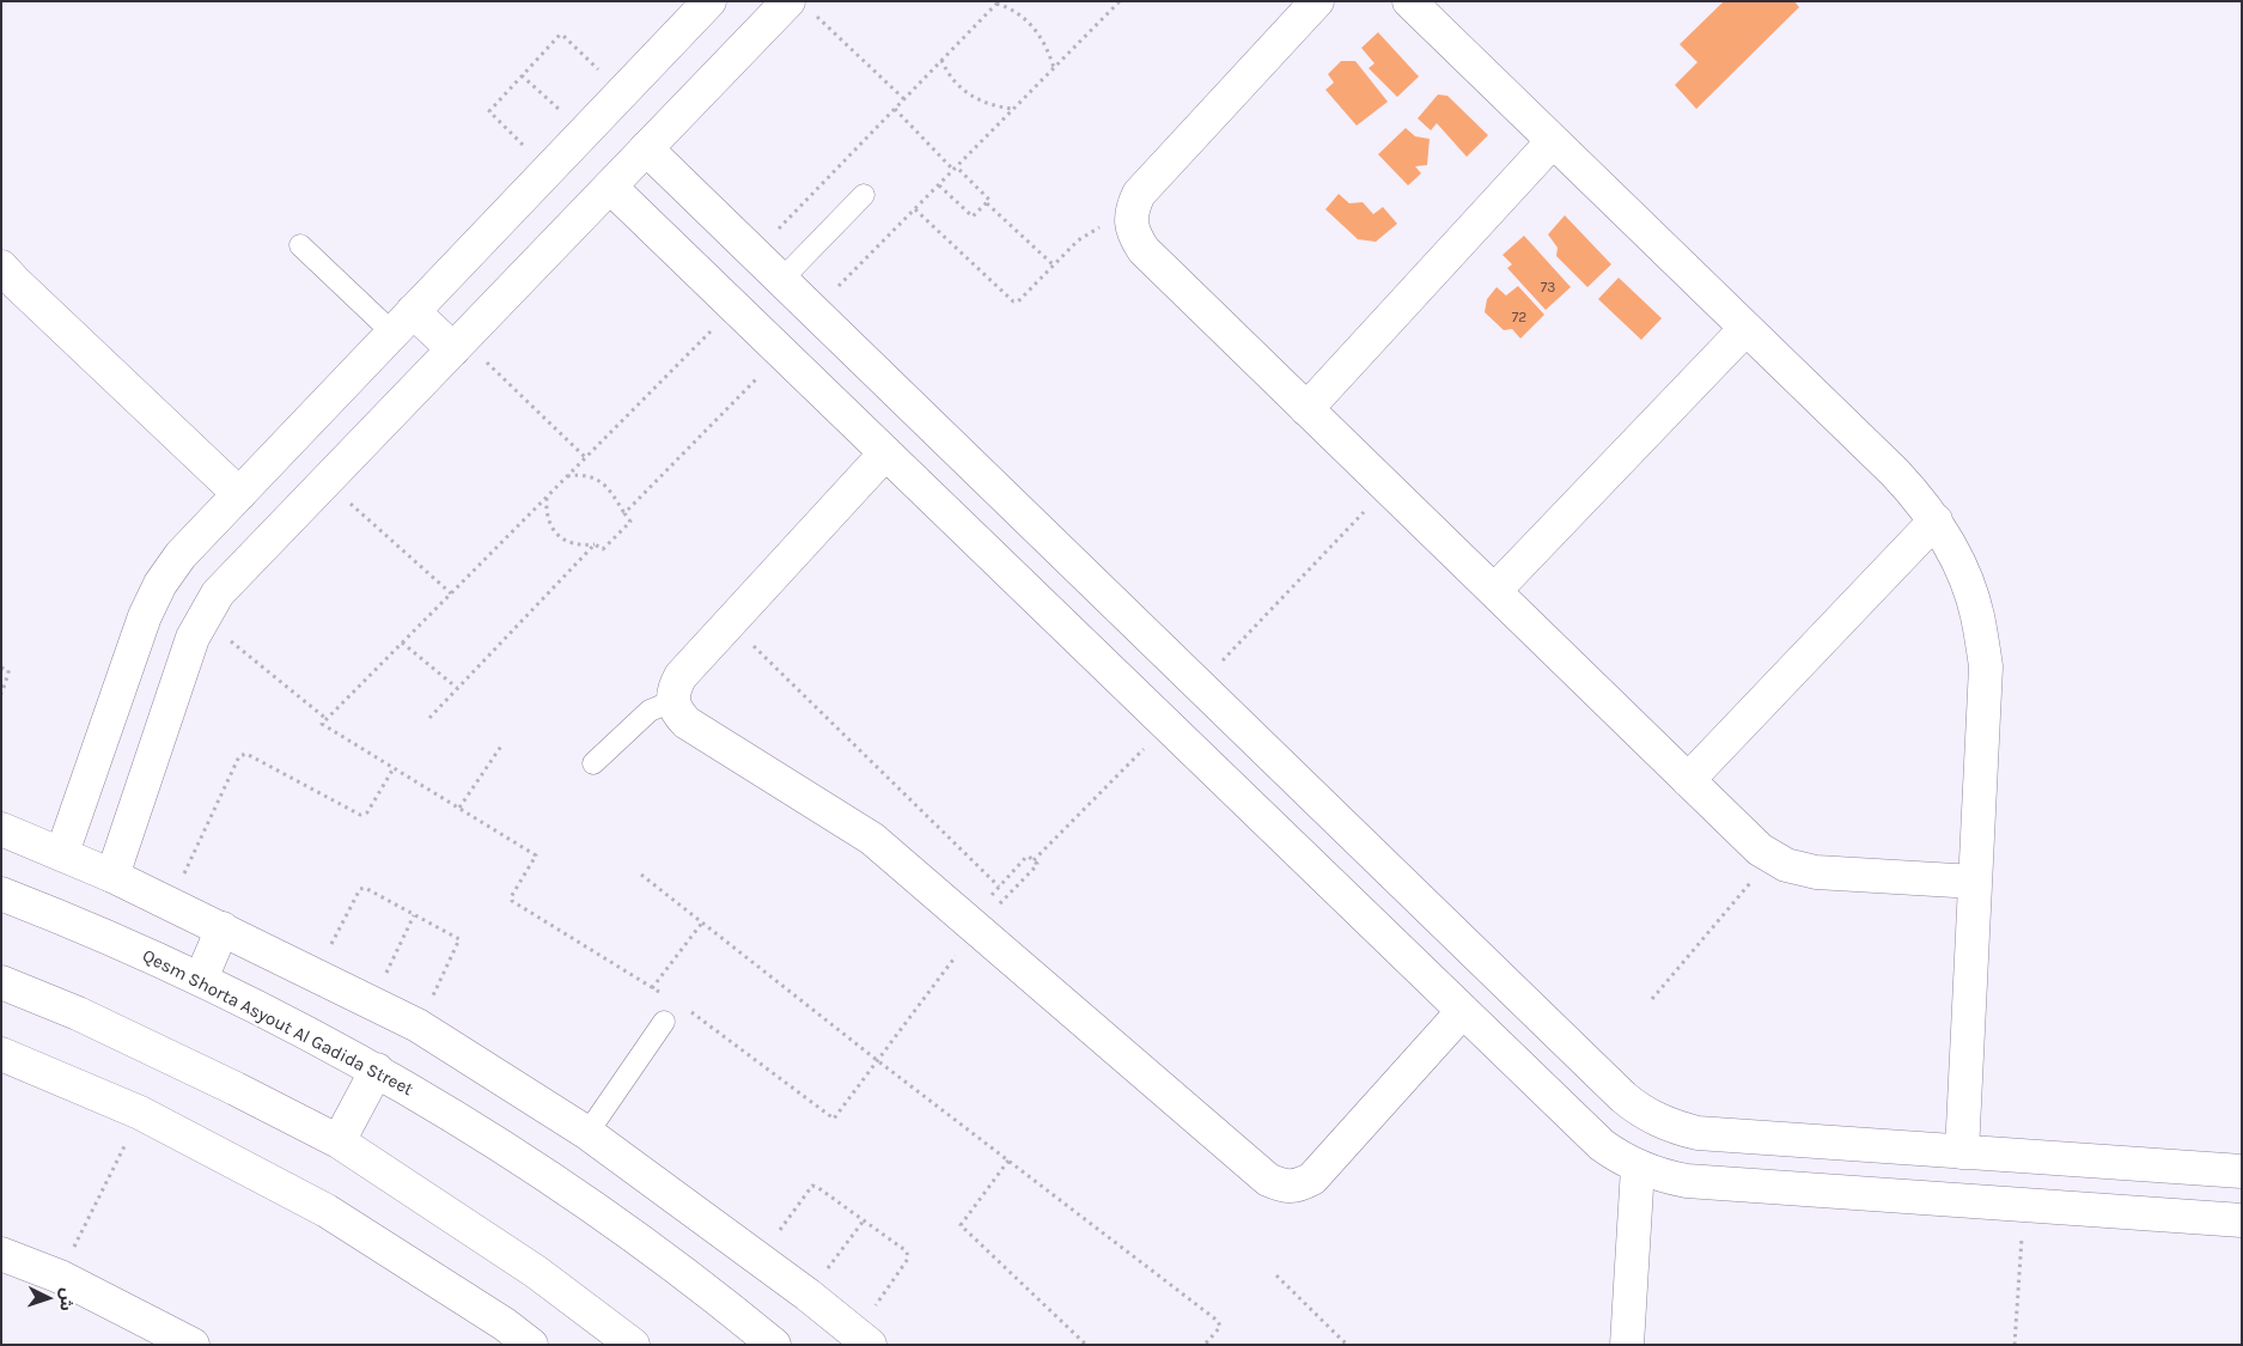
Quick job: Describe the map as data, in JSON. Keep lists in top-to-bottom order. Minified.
{"streets":{"street":["Qesm Shorta Asyout Al Gadida Street"]},"house_numbers":["73","72"],"north":"right"}
